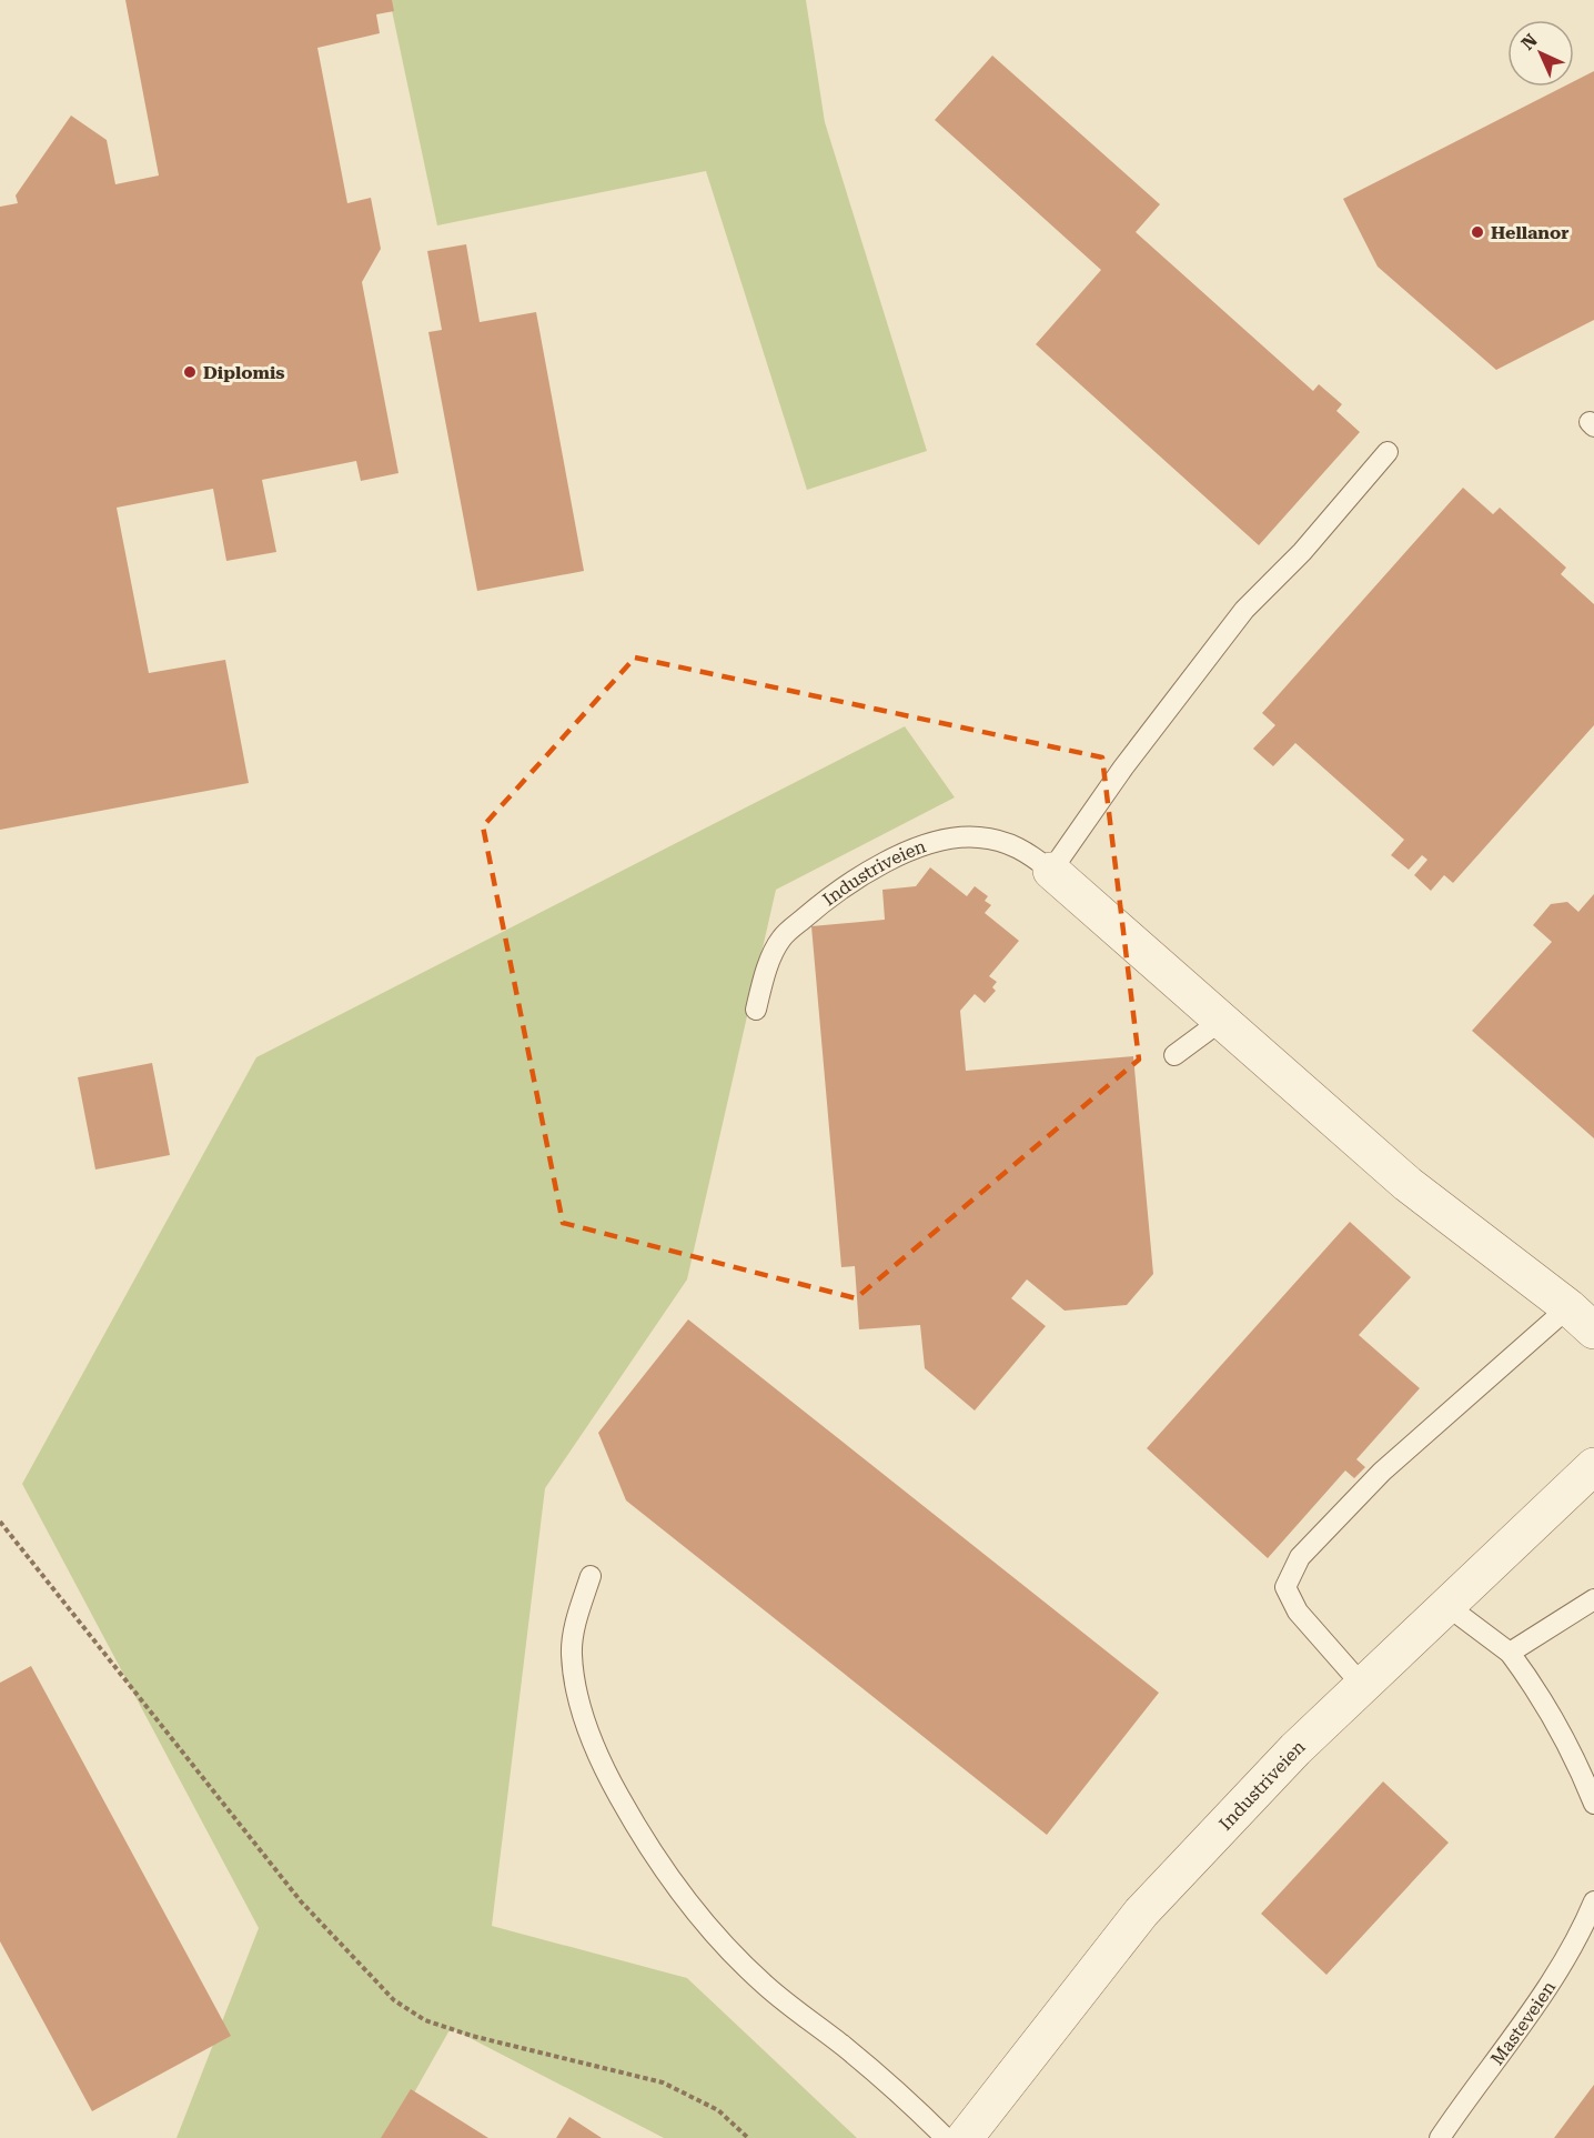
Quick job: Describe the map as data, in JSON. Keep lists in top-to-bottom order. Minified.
{"streets":{"street":["Industriveien"],"lane":["Masteveien"]},"places":["Hellanor","Diplomis"],"north":"top left"}
